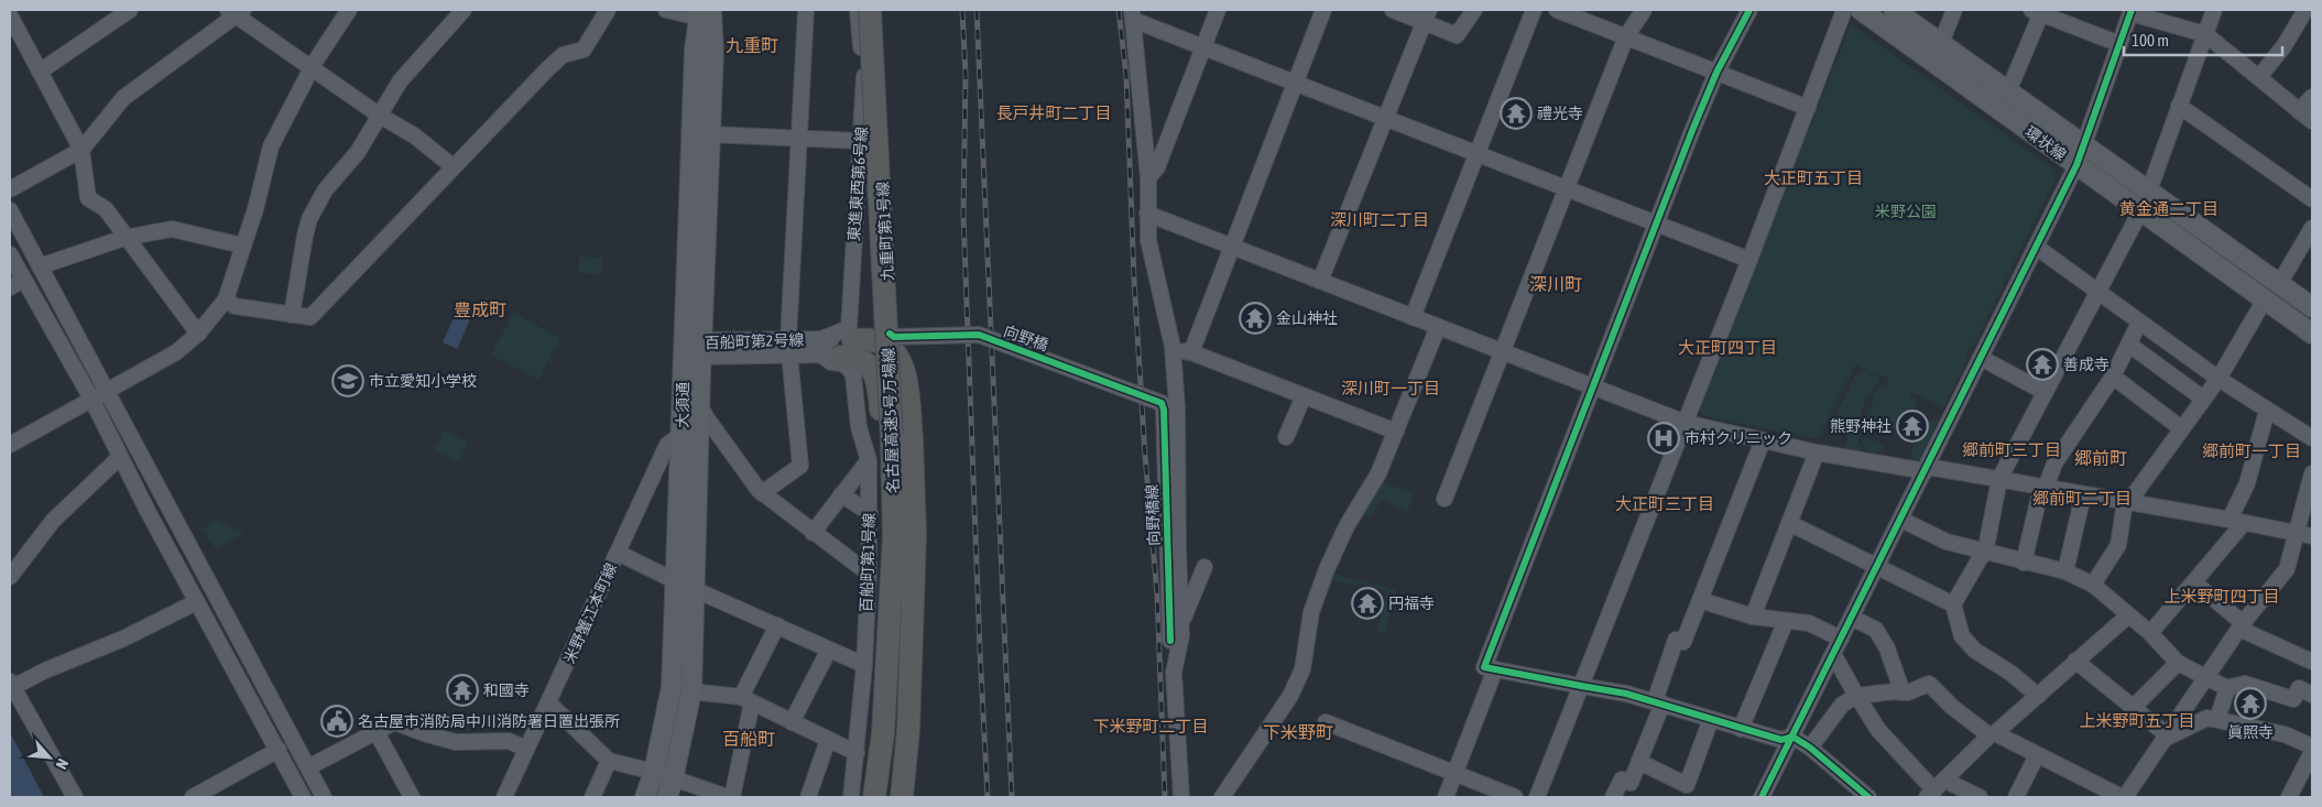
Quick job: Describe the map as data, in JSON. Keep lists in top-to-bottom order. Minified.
{"streets":{"highway":["名古屋高速5号万場線"],"main road":["環状線","大須通"],"street":["東進東西第6号線","九重町第1号線","向野橋","百船町第2号線","向野橋線","百船町第1号線","米野蟹江本町線"]},"crossings":[["東進東西第6号線","九重町第1号線"],["東進東西第6号線","百船町第2号線"],["九重町第1号線","向野橋"],["向野橋","向野橋線"],["百船町第2号線","大須通"],["大須通","米野蟹江本町線"]],"districts":["九重町","長戸井町二丁目","大正町五丁目","黄金通二丁目","深川町二丁目","深川町","豊成町","大正町四丁目","深川町一丁目","郷前町三丁目","郷前町一丁目","郷前町","郷前町二丁目","大正町三丁目","上米野町四丁目","上米野町五丁目","下米野町二丁目","下米野町","百船町"],"parks":["米野公園"],"places":{"temple":["禮光寺","金山神社","善成寺","熊野神社","円福寺","和國寺","眞照寺"],"school or university":["市立愛知小学校"],"hospital":["市村クリニック"],"public building":["名古屋市消防局中川消防署日置出張所"]},"scale_bar":"100 m","north":"bottom right"}
